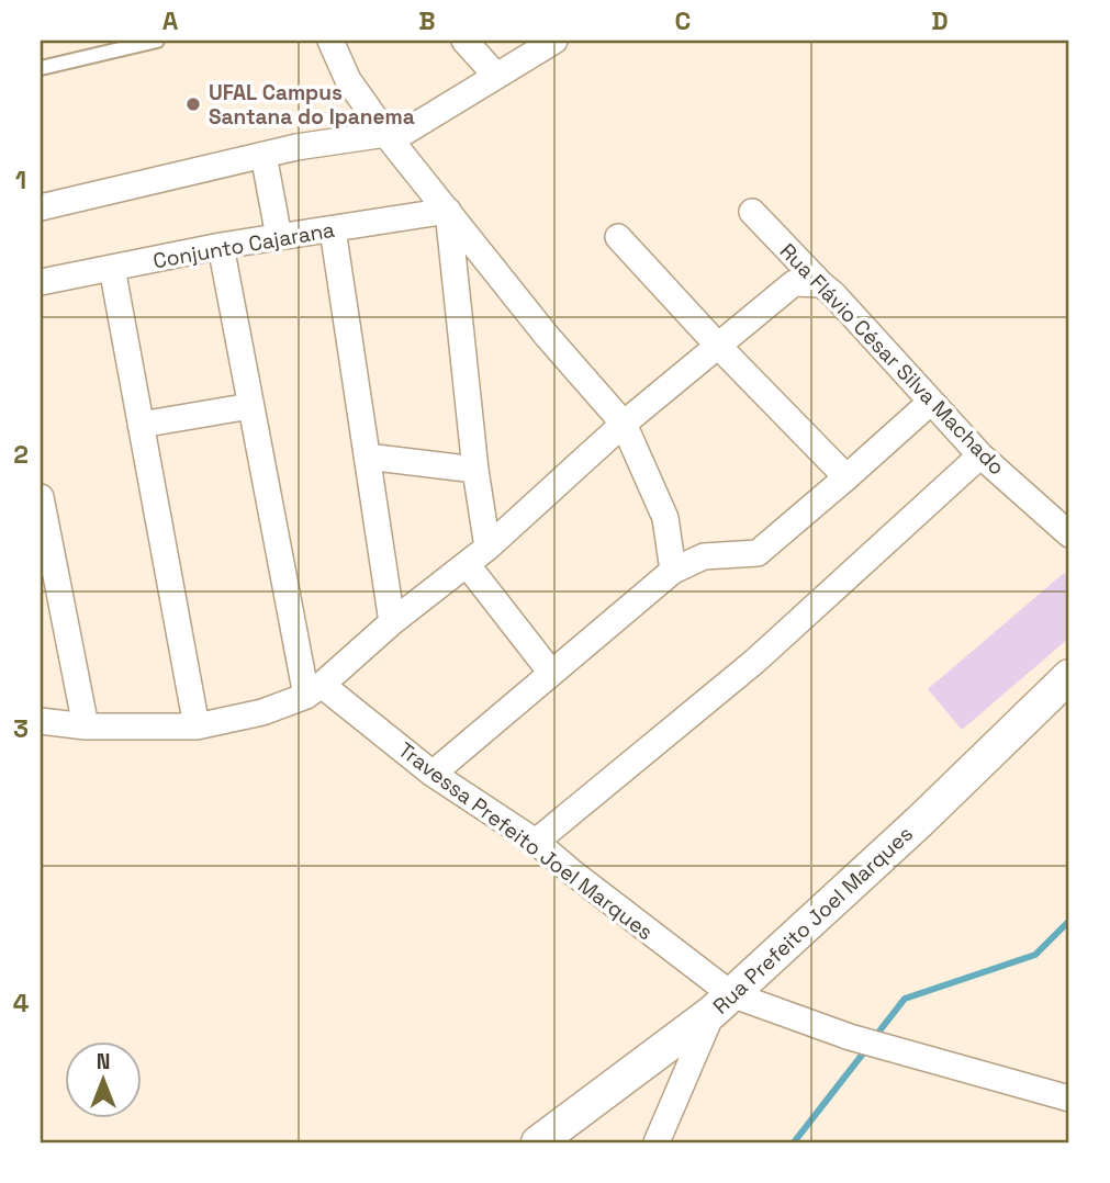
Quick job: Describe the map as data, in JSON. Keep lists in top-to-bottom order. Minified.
{"streets":{"street":["Conjunto Cajarana","Rua Flávio César Silva Machado","Travessa Prefeito Joel Marques","Rua Prefeito Joel Marques"]},"crossings":[["Travessa Prefeito Joel Marques","Rua Prefeito Joel Marques"]],"places":["UFAL Campus Santana do Ipanema"],"north":"top","grid":{"columns":["A","B","C","D"],"rows":["1","2","3","4"]}}
